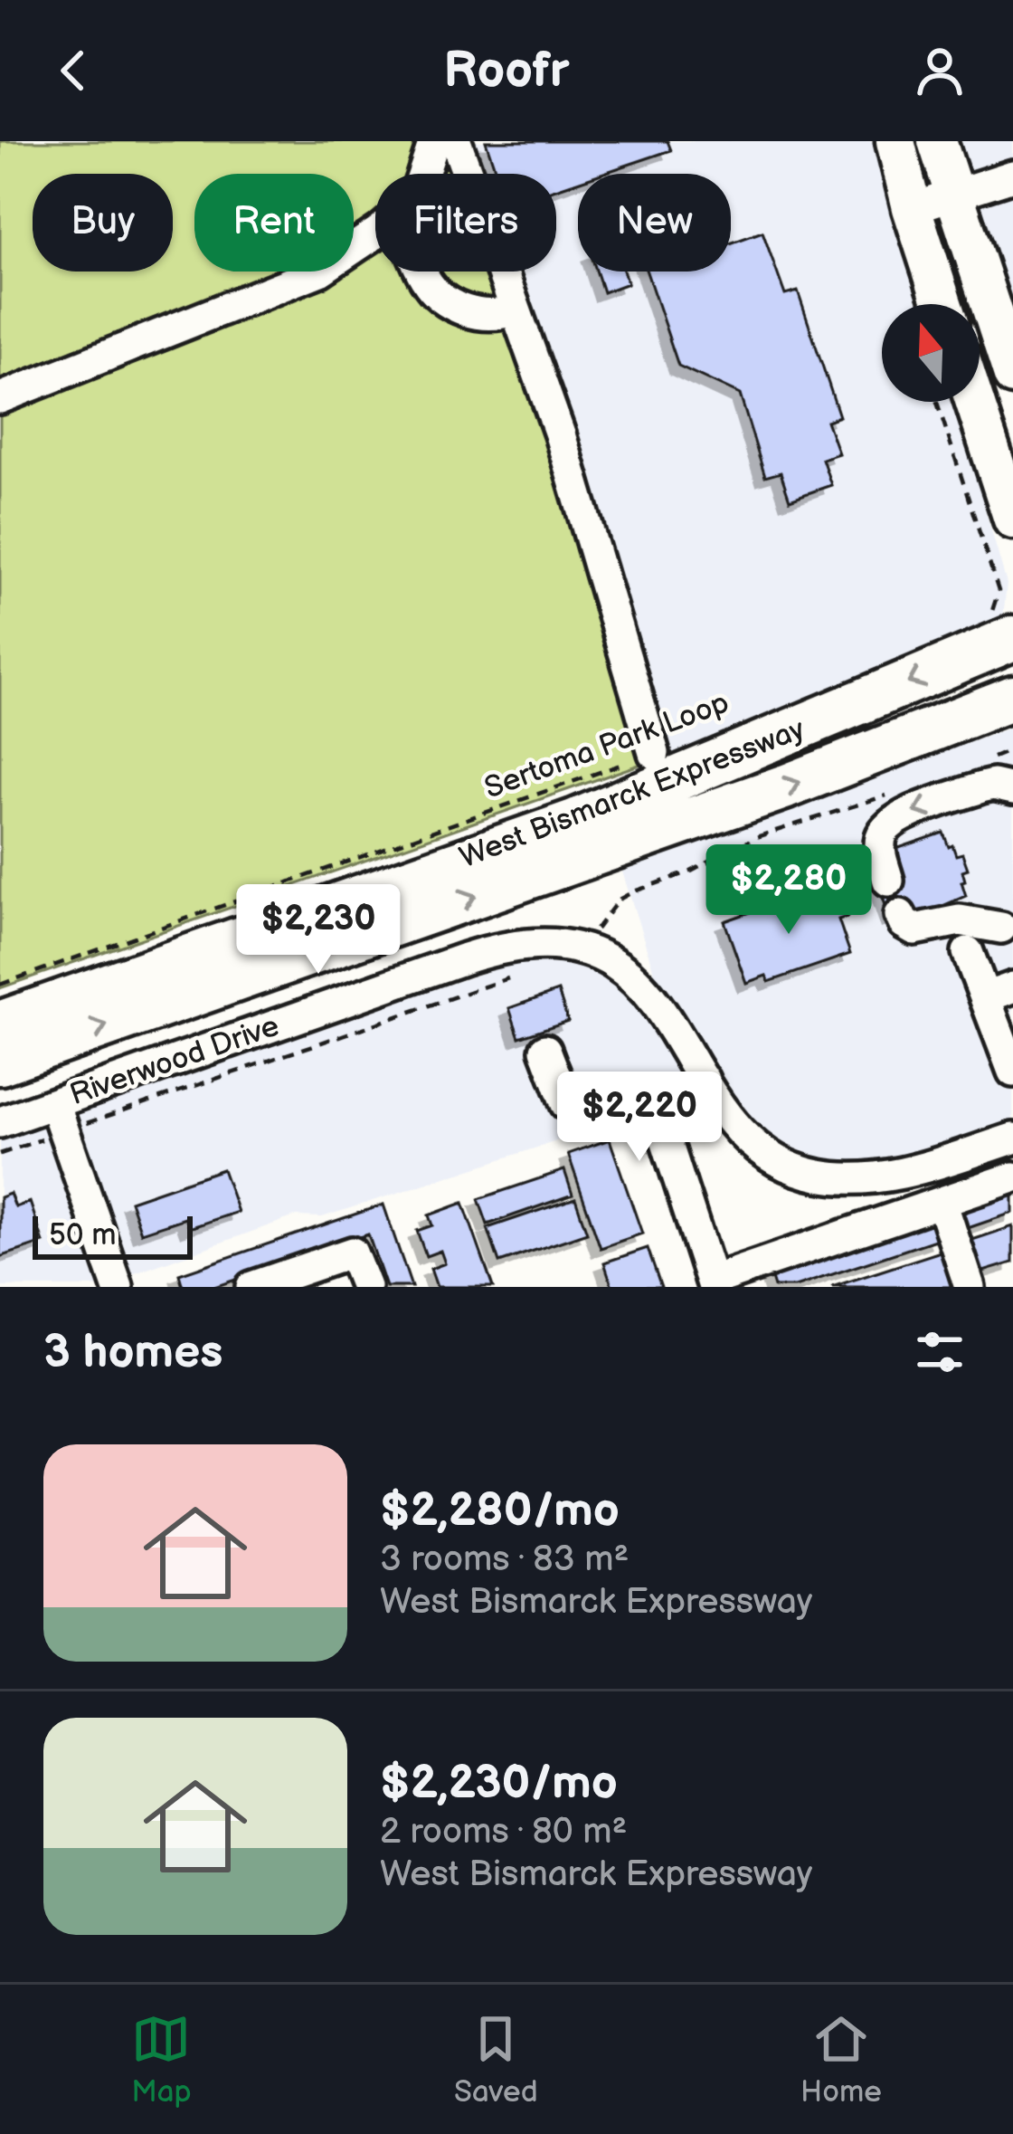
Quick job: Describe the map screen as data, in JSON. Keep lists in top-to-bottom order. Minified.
{"streets":{"highway":["West Bismarck Expressway"],"street":["Riverwood Drive"],"path":["Sertoma Park Loop"]},"scale_bar":"50 m","north":"top","page":{"header":"Roofr","chip":["Buy","Rent","Filters","New"],"price":["$2,280","$2,230","$2,220"],"scale":"50 m","heading":"3 homes","list":[{"name":"$2,280/mo","note":"3 rooms · 83 m² · West Bismarck Expressway"},{"name":"$2,230/mo","note":"2 rooms · 80 m² · West Bismarck Expressway"}],"tabs":["Map","Saved","Home"]}}
